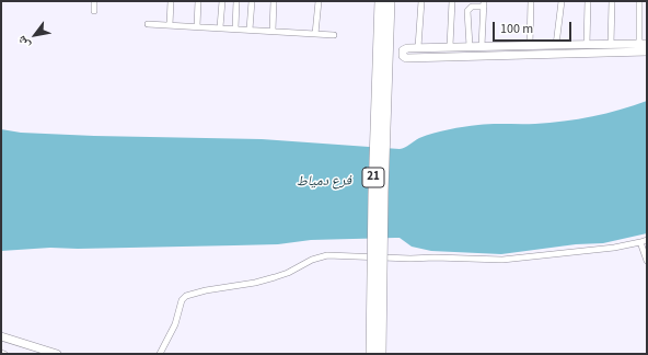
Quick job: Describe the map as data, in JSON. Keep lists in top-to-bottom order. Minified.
{"streets":{"highway":["21"]},"water":["فرع دمياط"],"scale_bar":"100 m","north":"bottom left"}
